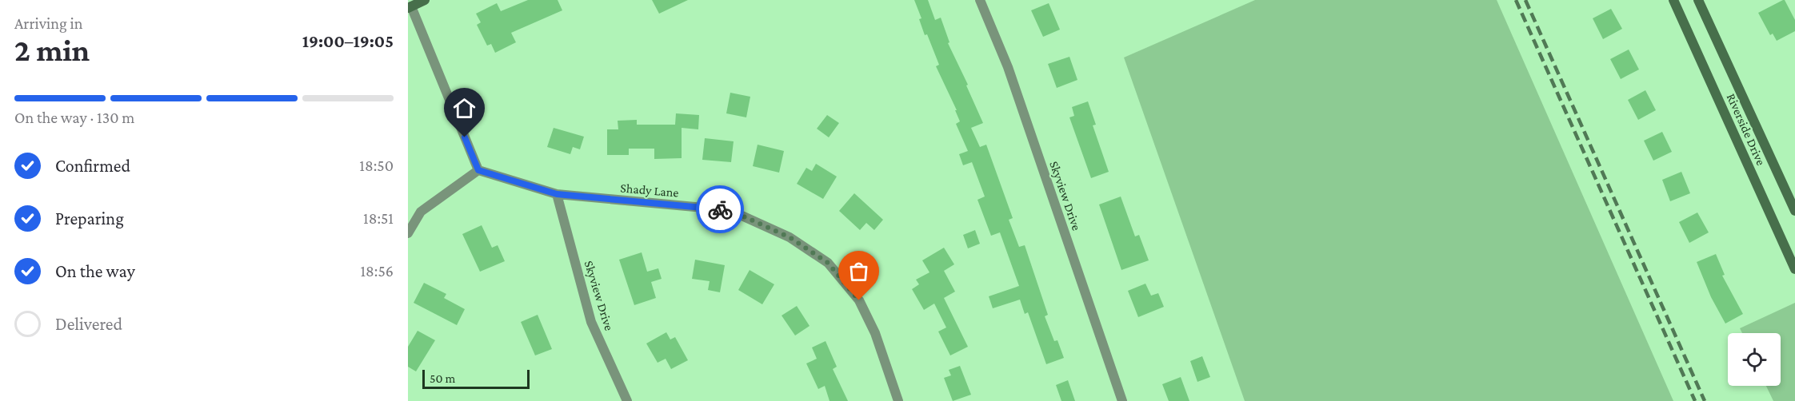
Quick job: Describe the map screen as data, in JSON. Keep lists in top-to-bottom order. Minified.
{"streets":{"street":["Riverside Drive","Shady Lane","Skyview Drive"]},"crossings":[["Shady Lane","Skyview Drive"]],"scale_bar":"50 m","page":{"heading":["2 min","Arriving in","19:00–19:05"],"bar":"On the way · 130 m","list":[["Confirmed","18:50"],["Preparing","18:51"],["On the way","18:56"],"Delivered"],"scale":"50 m"}}
